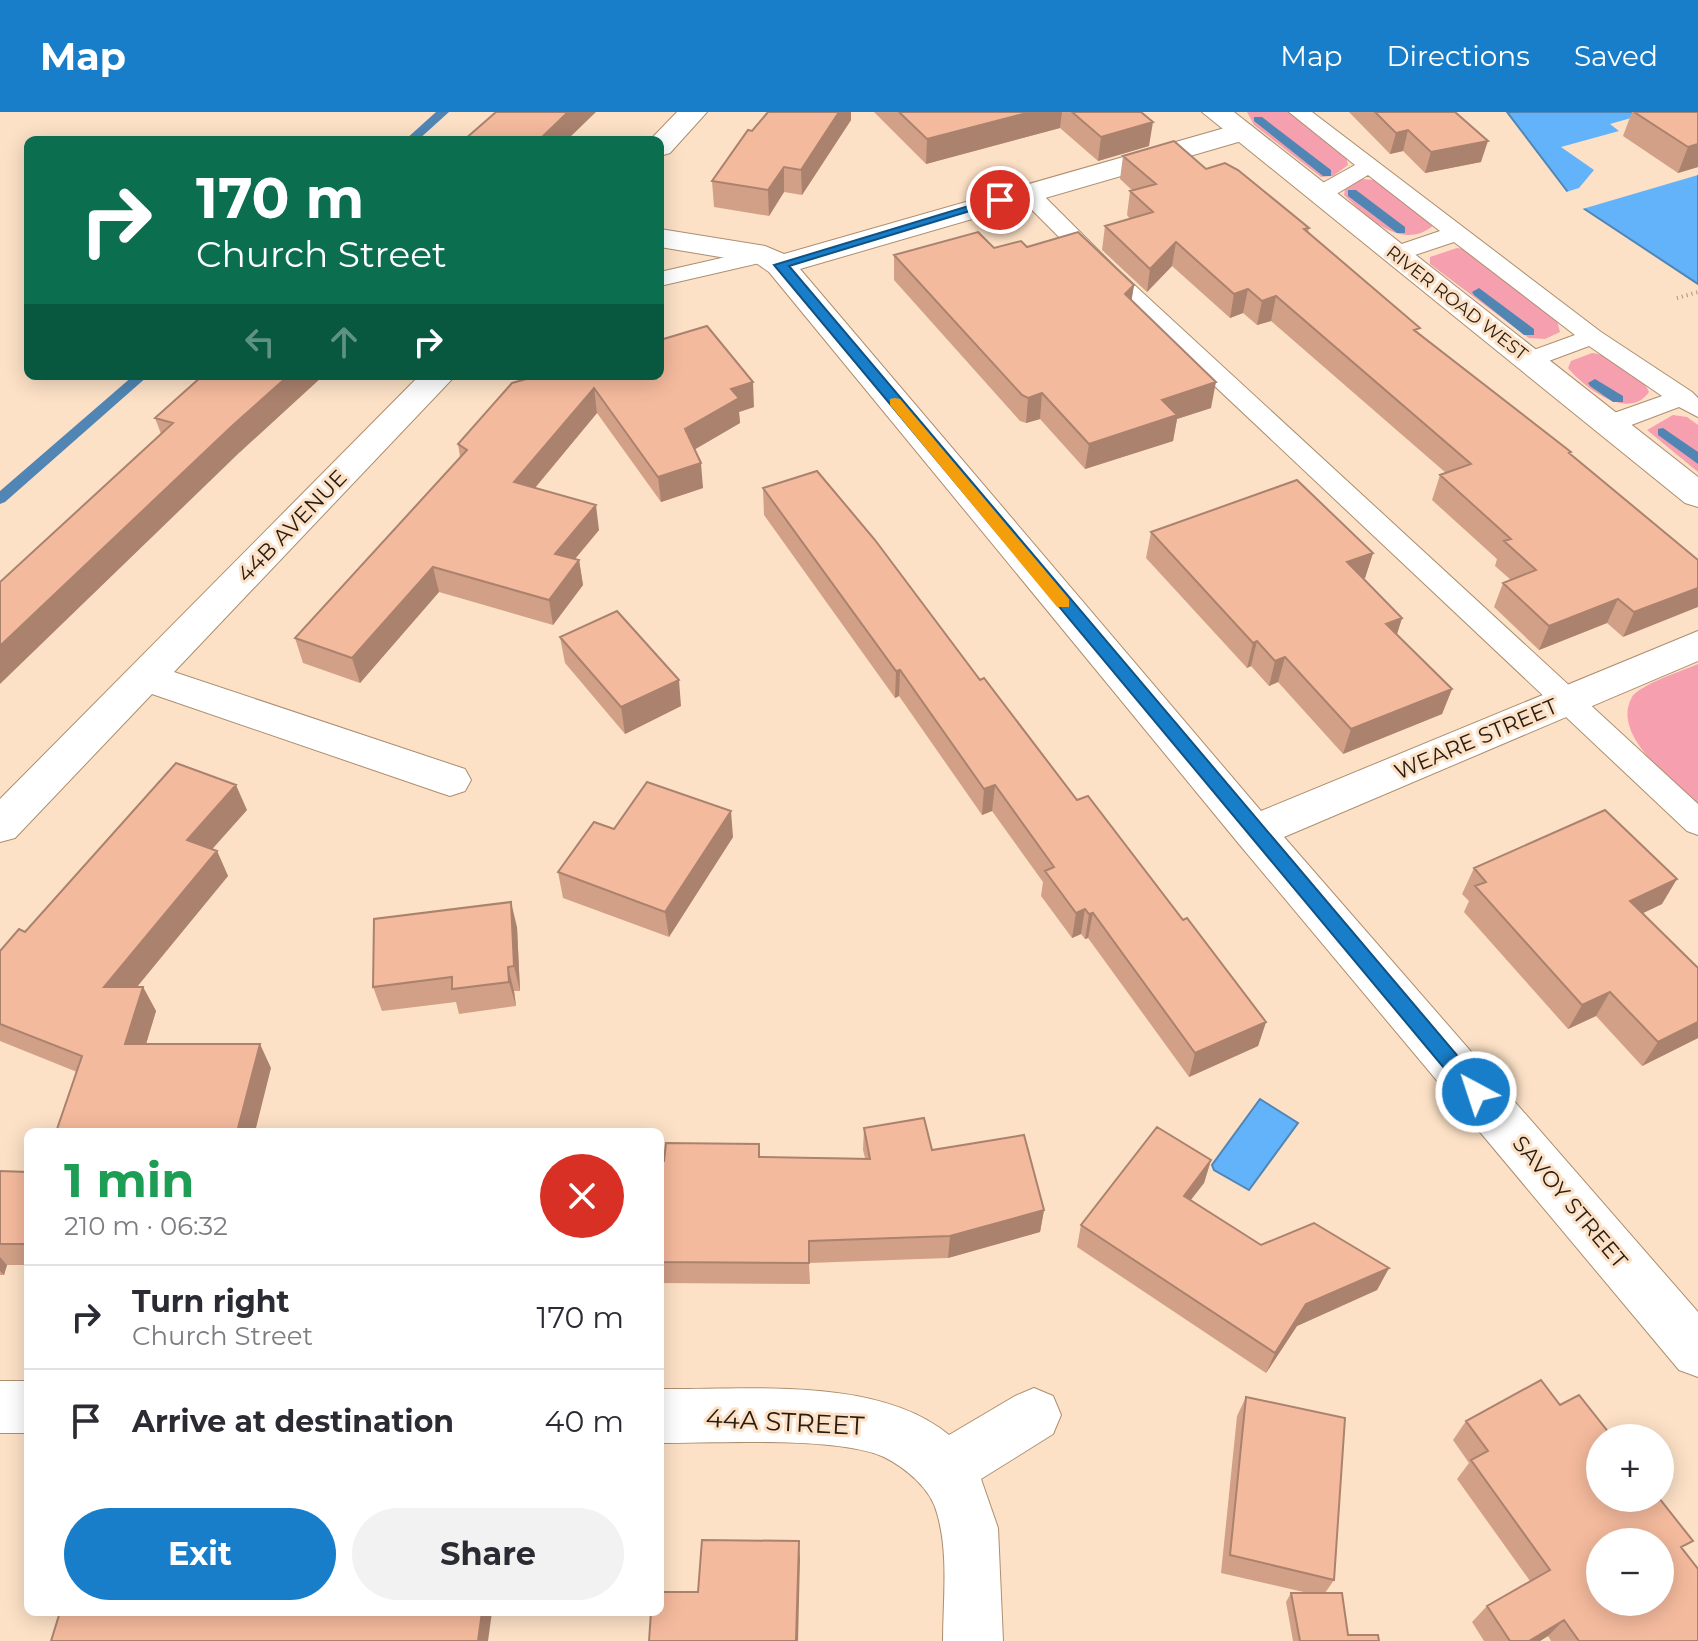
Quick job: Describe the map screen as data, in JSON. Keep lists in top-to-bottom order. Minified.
{"streets":{"street":["RIVER ROAD WEST","44B AVENUE","WEARE STREET","SAVOY STREET","44A STREET"]},"crossings":[["WEARE STREET","SAVOY STREET"]],"page":{"header":"Map","nav":["Map","Directions","Saved"],"turn":["170 m","Church Street"],"heading":["1 min","210 m · 06:32"],"list":[{"name":"Turn right","note":"Church Street","value":"170 m"},{"name":"Arrive at destination","value":"40 m"}],"map_buttons":["+","−"],"buttons":["Exit","Share"]}}
